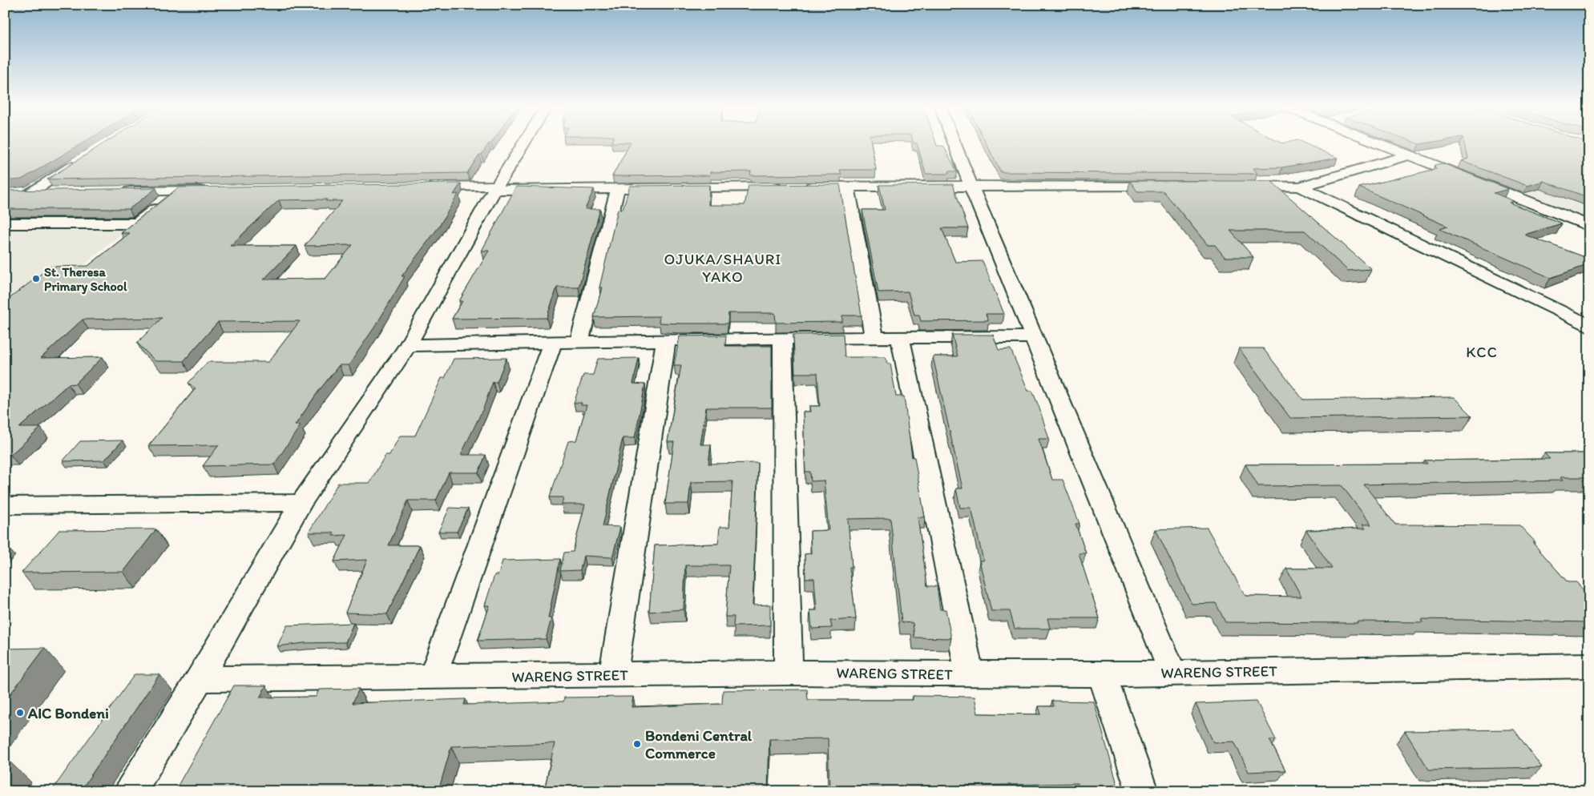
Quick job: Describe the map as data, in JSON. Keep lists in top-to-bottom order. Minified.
{"streets":{"street":["WARENG STREET"]},"districts":["OJUKA/SHAURI YAKO","KCC"],"places":["St. Theresa Primary School","AIC Bondeni","Bondeni Central Commerce"]}
